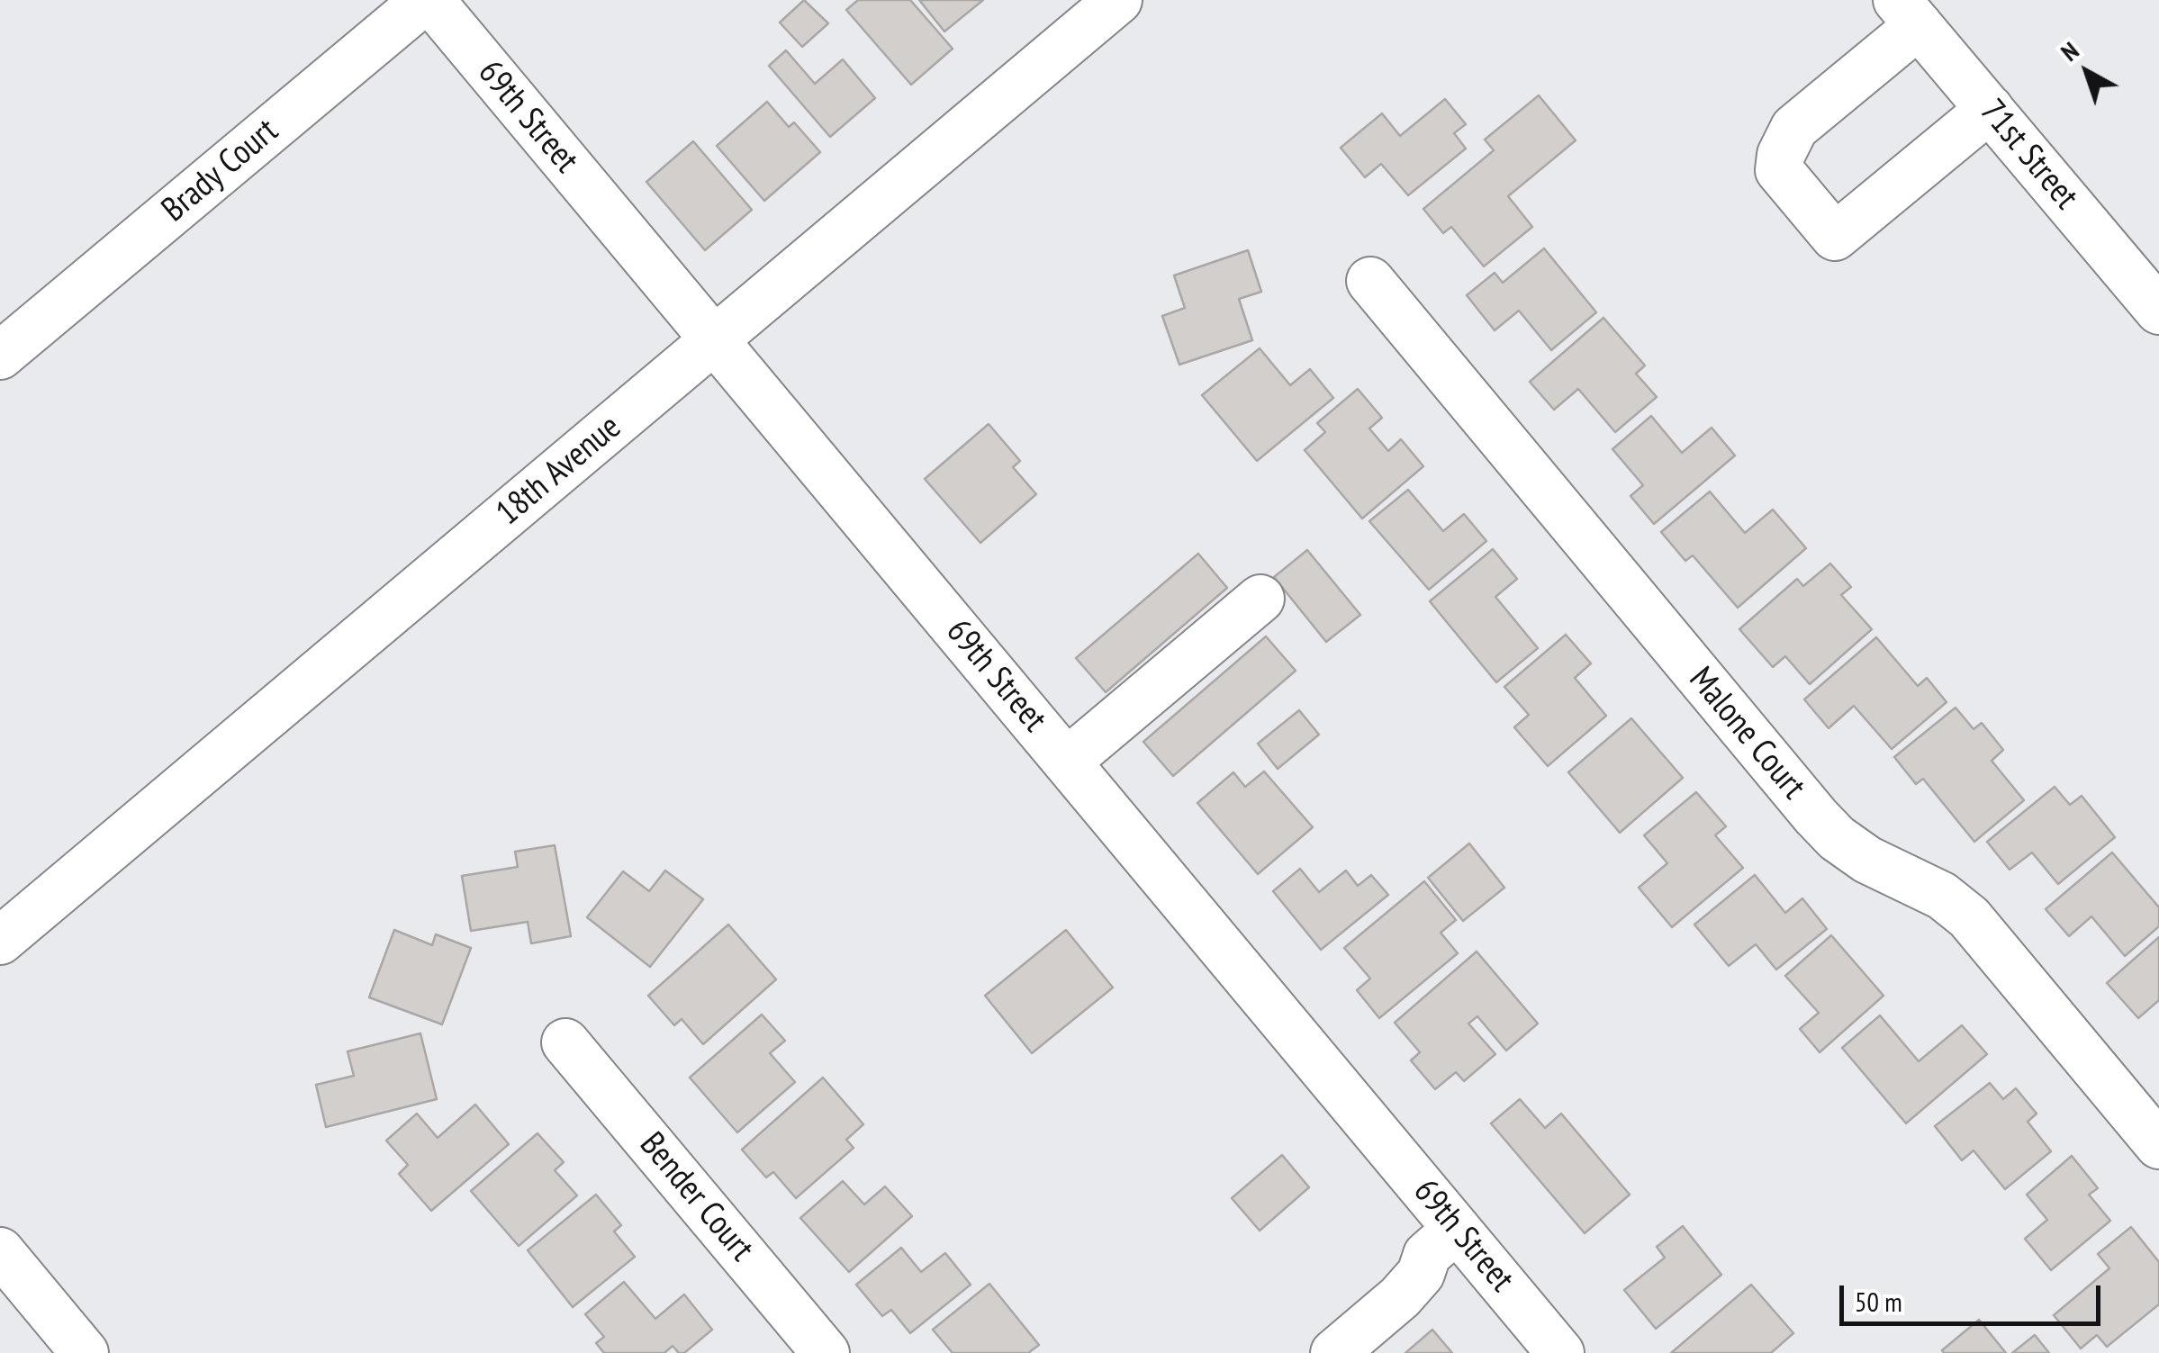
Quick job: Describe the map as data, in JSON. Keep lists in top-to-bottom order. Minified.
{"streets":{"street":["69th Street","71st Street","Brady Court","18th Avenue","Malone Court","Bender Court"]},"crossings":[["69th Street","Brady Court"],["69th Street","18th Avenue"]],"scale_bar":"50 m","north":"top left"}
